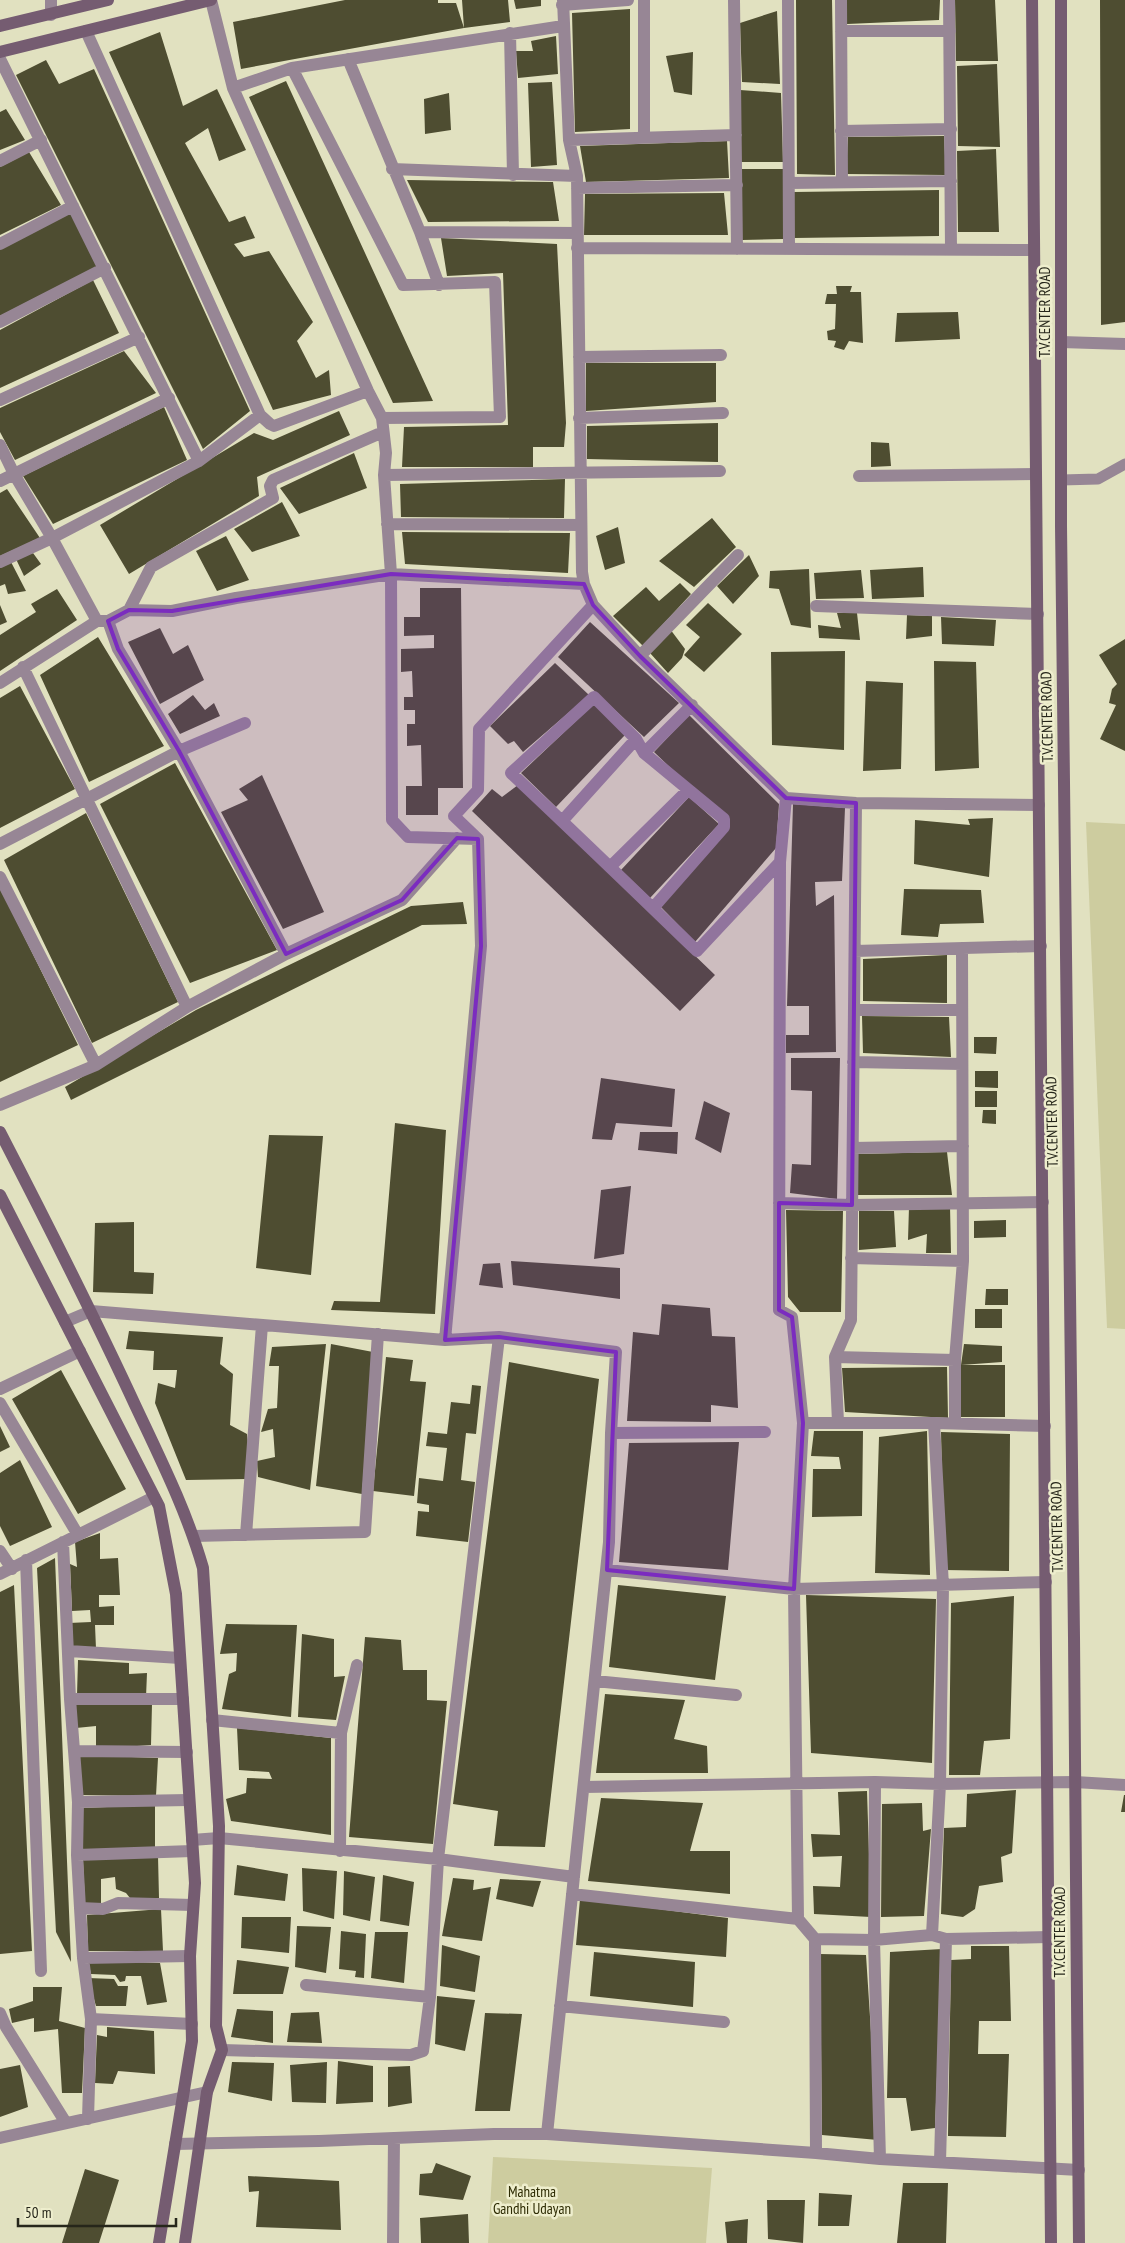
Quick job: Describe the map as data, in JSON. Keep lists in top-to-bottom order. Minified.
{"streets":{"street":["T.V.CENTER ROAD"]},"parks":["Mahatma Gandhi Udayan"],"scale_bar":"50 m"}
